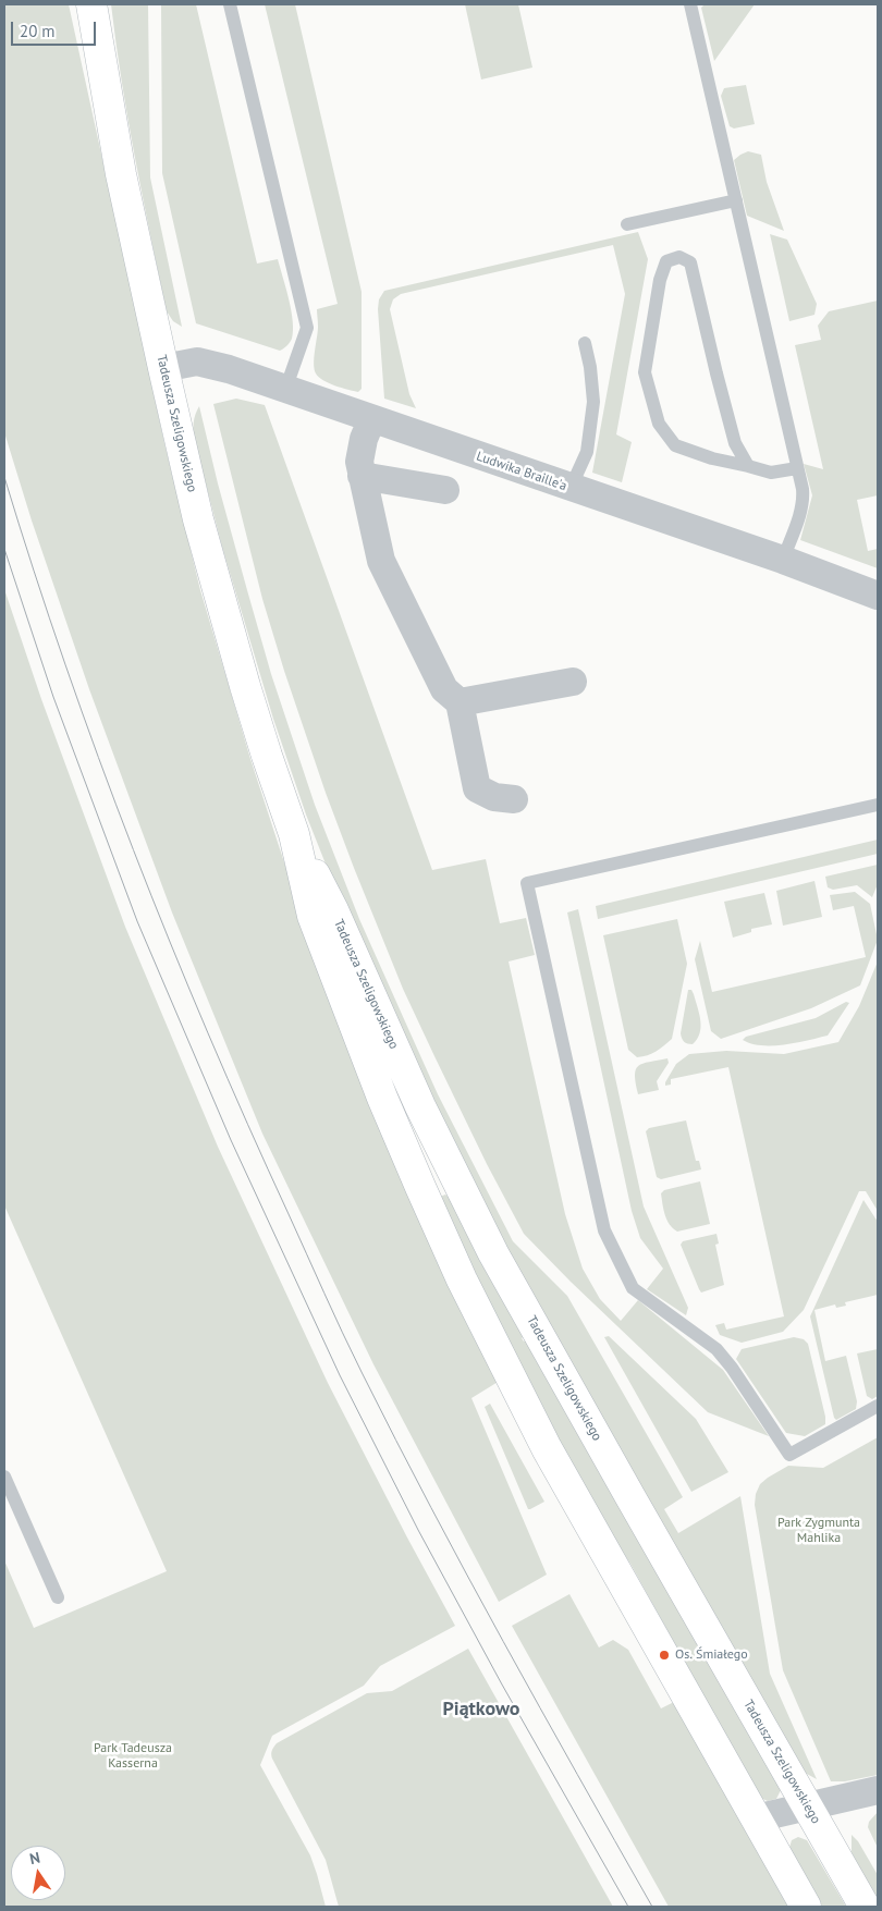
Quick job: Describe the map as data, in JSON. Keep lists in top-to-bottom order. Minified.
{"streets":{"street":["Tadeusza Szeligowskiego","Ludwika Braille'a"]},"crossings":[["Tadeusza Szeligowskiego","Ludwika Braille'a"]],"districts":["Piątkowo"],"parks":["Park Zygmunta Mahlika","Park Tadeusza Kasserna"],"places":["Os. Śmiałego"],"scale_bar":"20 m","north":"top"}
